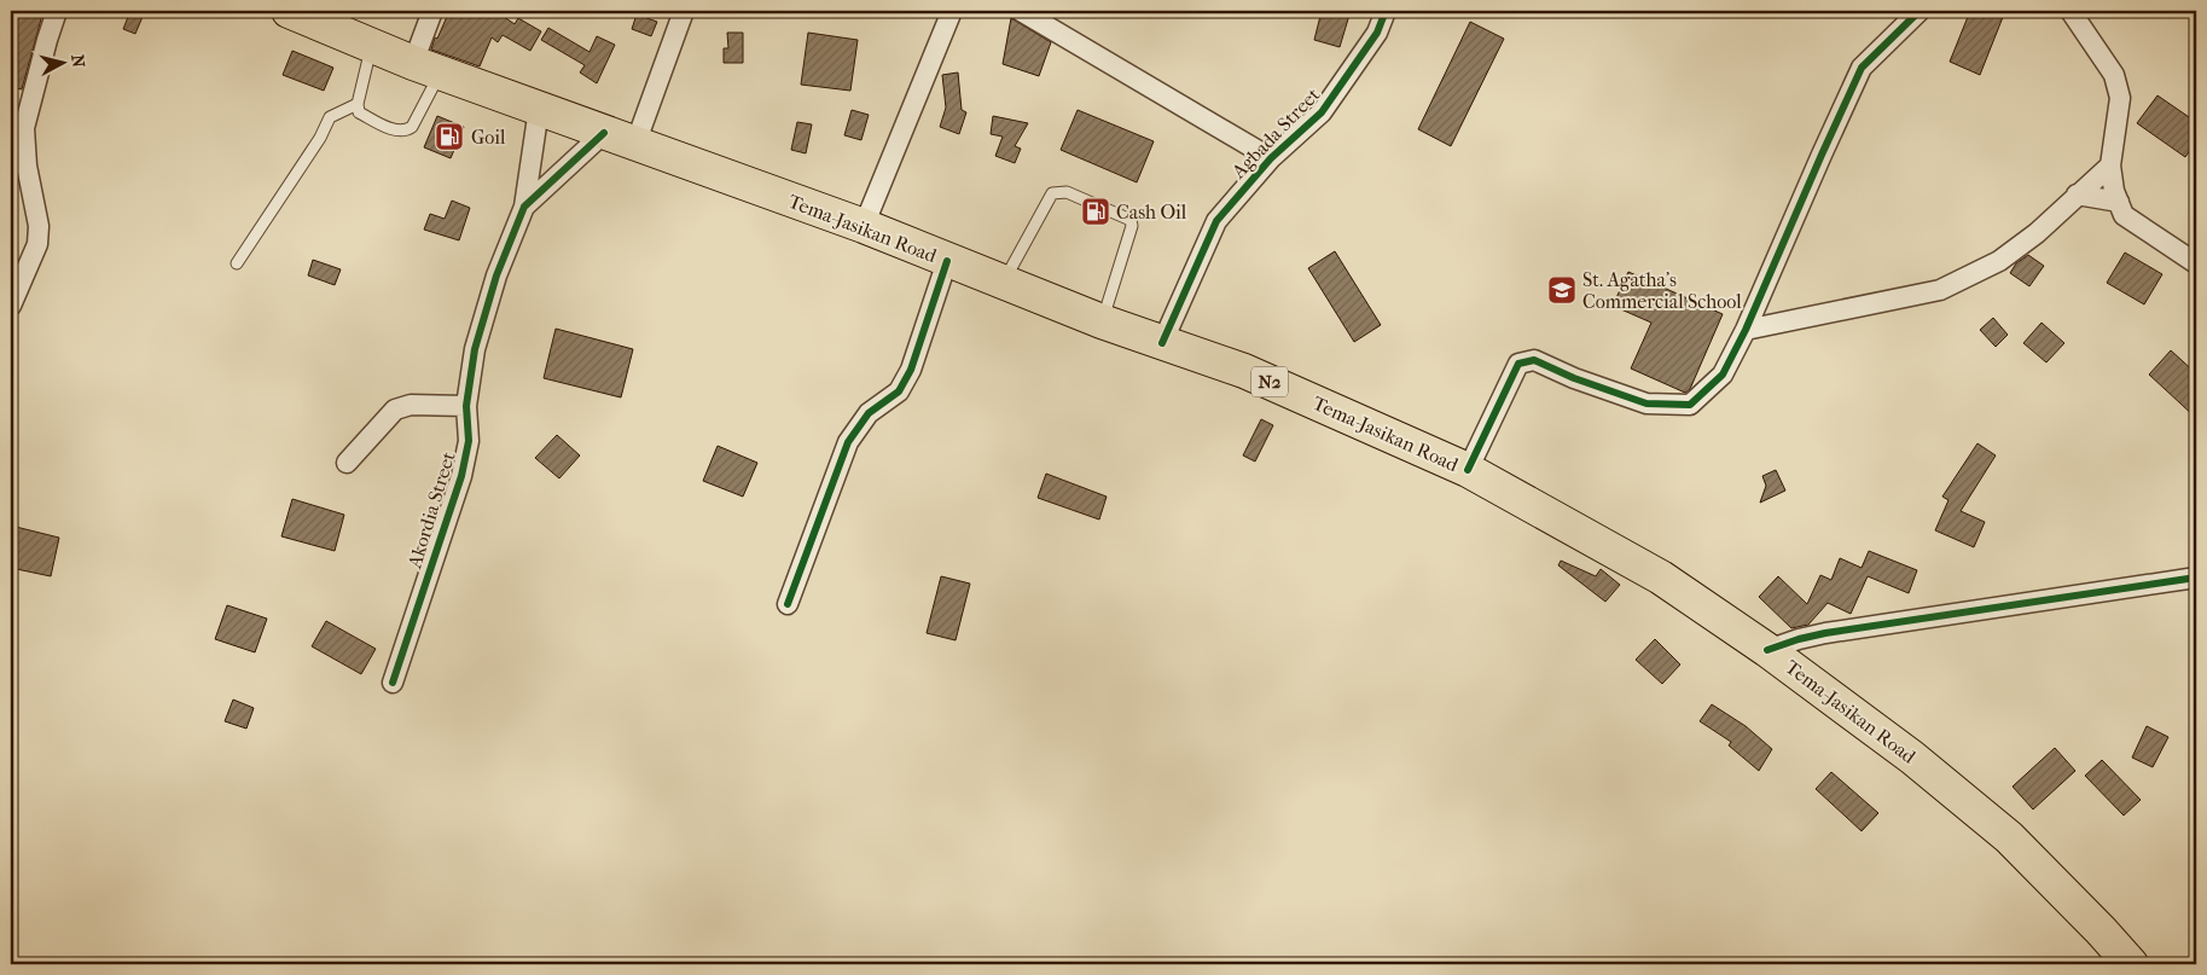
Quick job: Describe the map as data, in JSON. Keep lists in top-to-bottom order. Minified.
{"streets":{"highway":["Tema-Jasikan Road","N2"],"street":["Agbada Street","Akordia Street"]},"crossings":[["Agbada Street","Tema-Jasikan Road"],["Tema-Jasikan Road","Akordia Street"]],"places":{"fuel station":["Goil","Cash Oil"],"school or university":["St. Agatha's Commercial School"]},"north":"right"}
